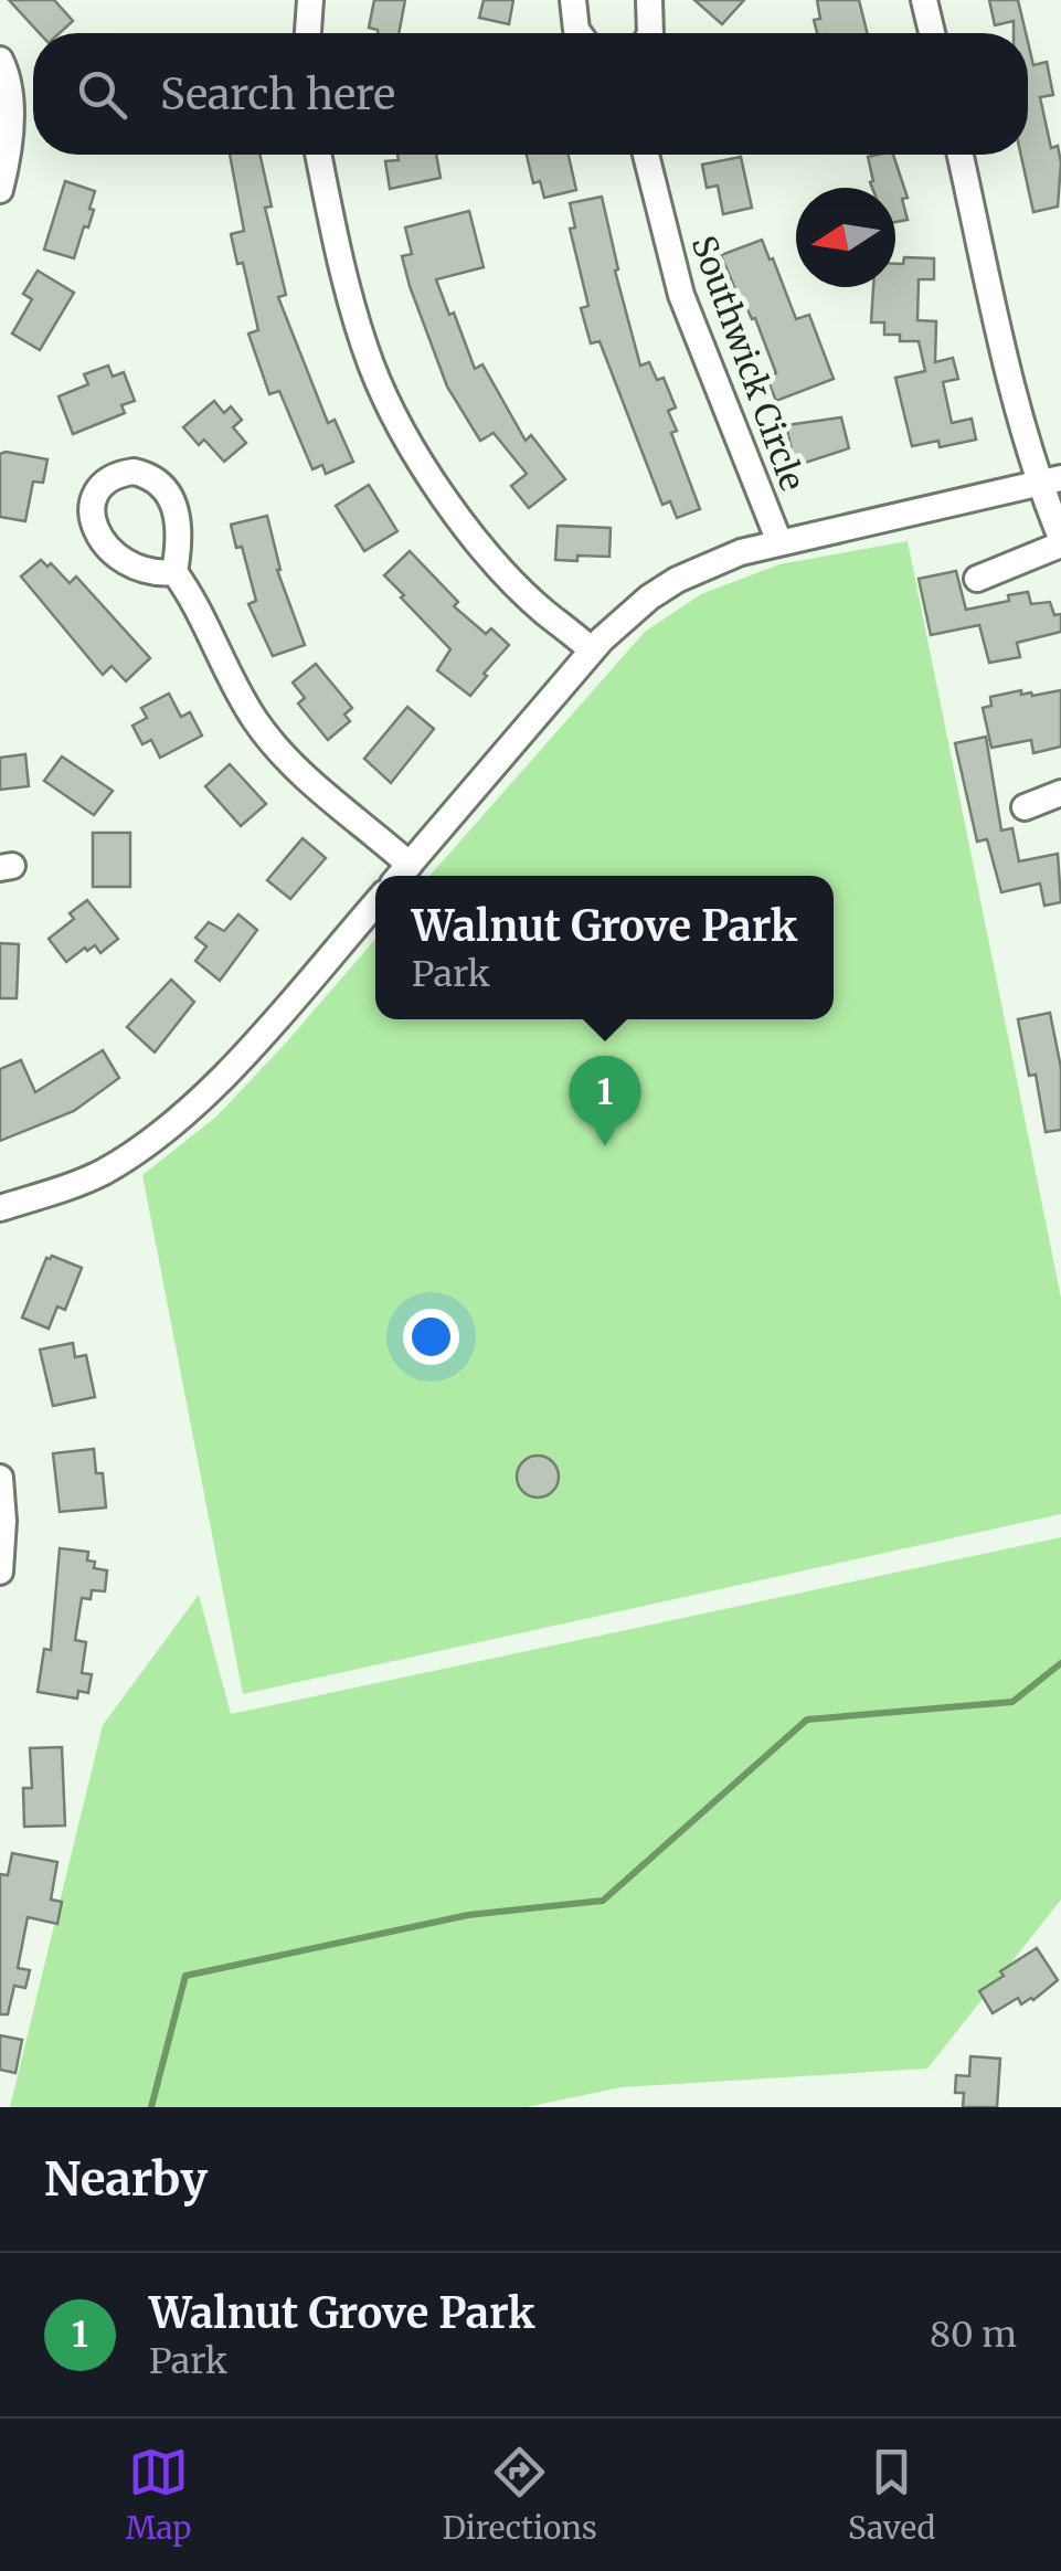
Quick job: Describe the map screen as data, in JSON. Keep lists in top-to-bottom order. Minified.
{"streets":{"street":["Southwick Circle"]},"north":"left","page":{"search":"Search here","popup":["Walnut Grove Park","Park"],"pins":"1","heading":"Nearby","list":[{"mark":"1","name":"Walnut Grove Park","note":"Park","value":"80 m"}],"nav":["Map","Directions","Saved"]}}
